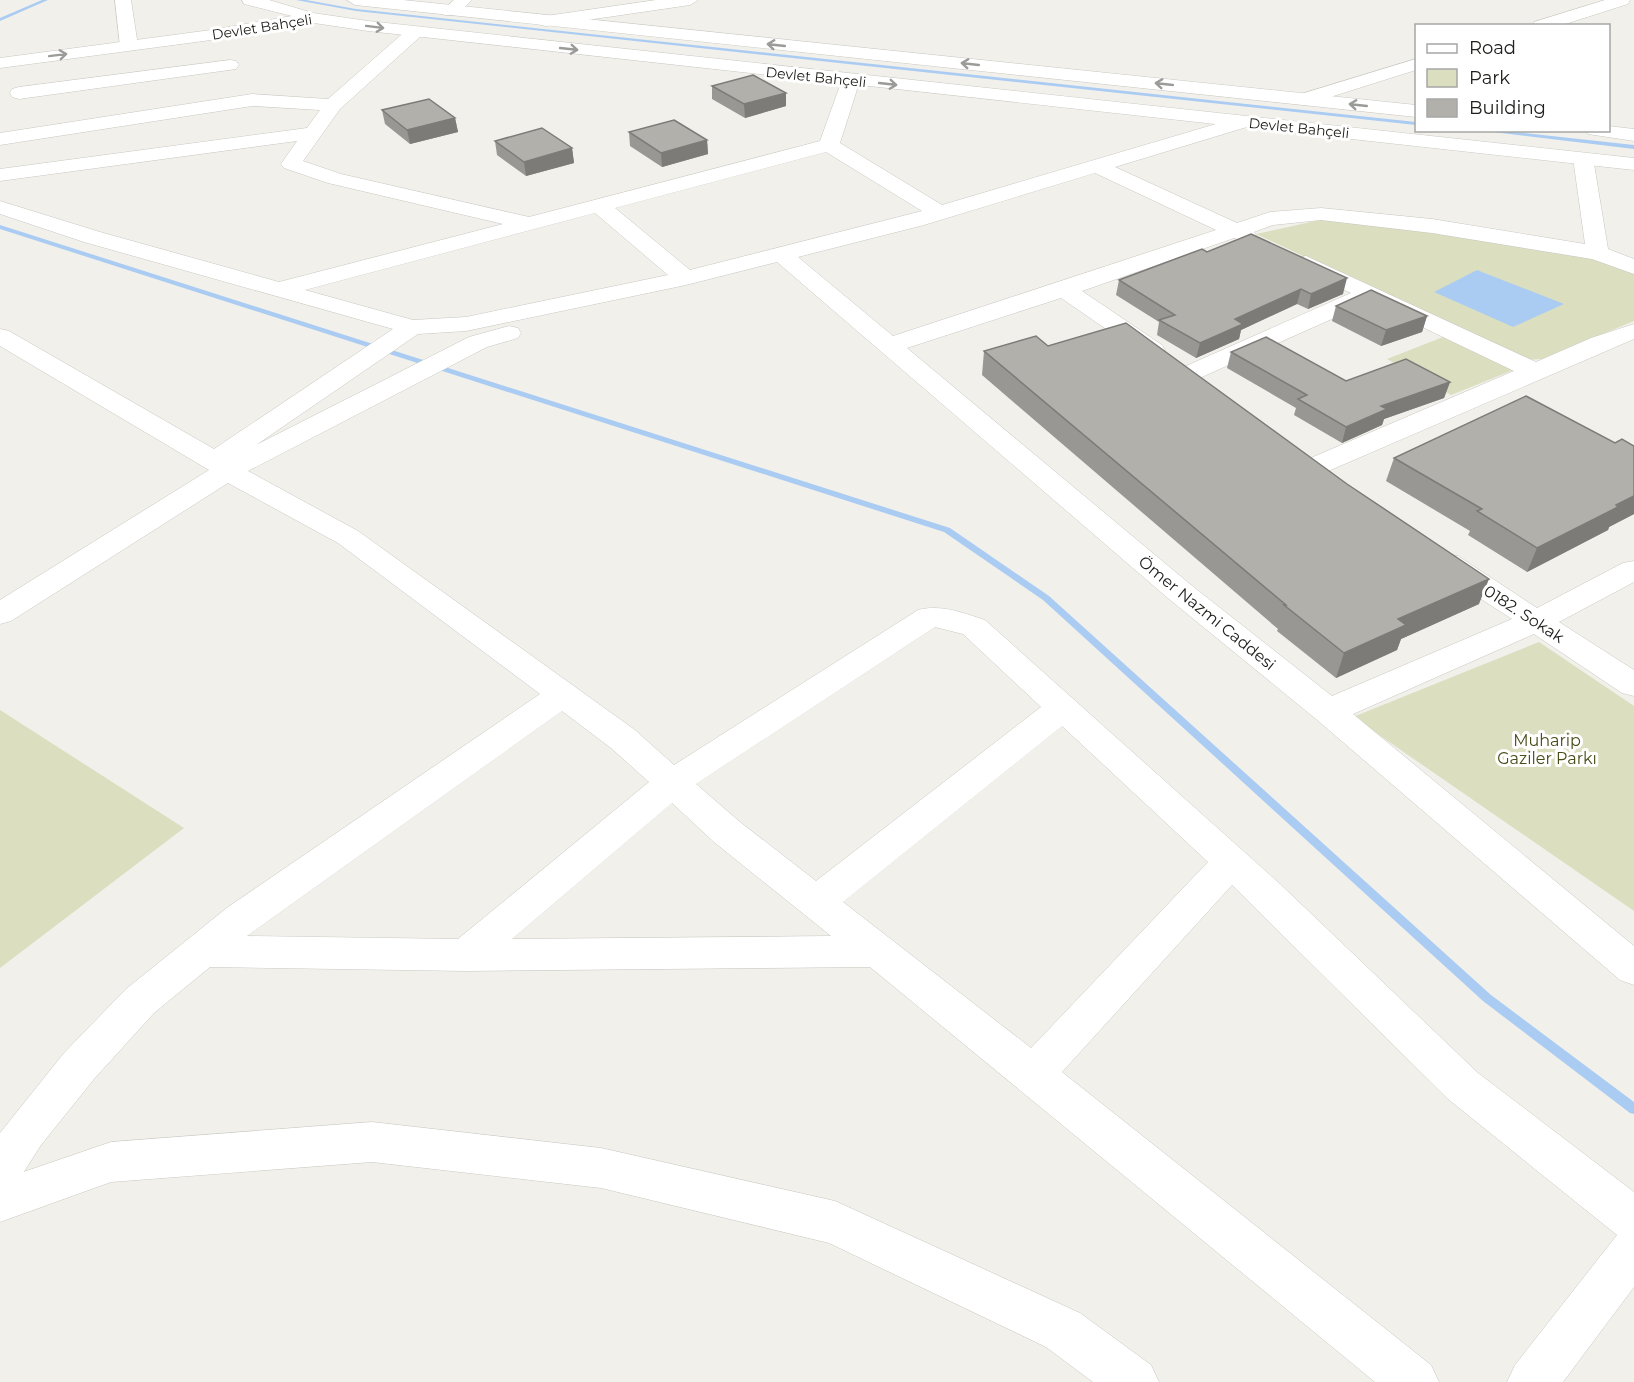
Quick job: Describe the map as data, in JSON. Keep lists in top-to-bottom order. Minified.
{"streets":{"street":["Devlet Bahçeli","Ömer Nazmi Caddesi","0182. Sokak"]},"parks":["Muharip Gaziler Parkı"],"legend":["Road","Park","Building"]}
